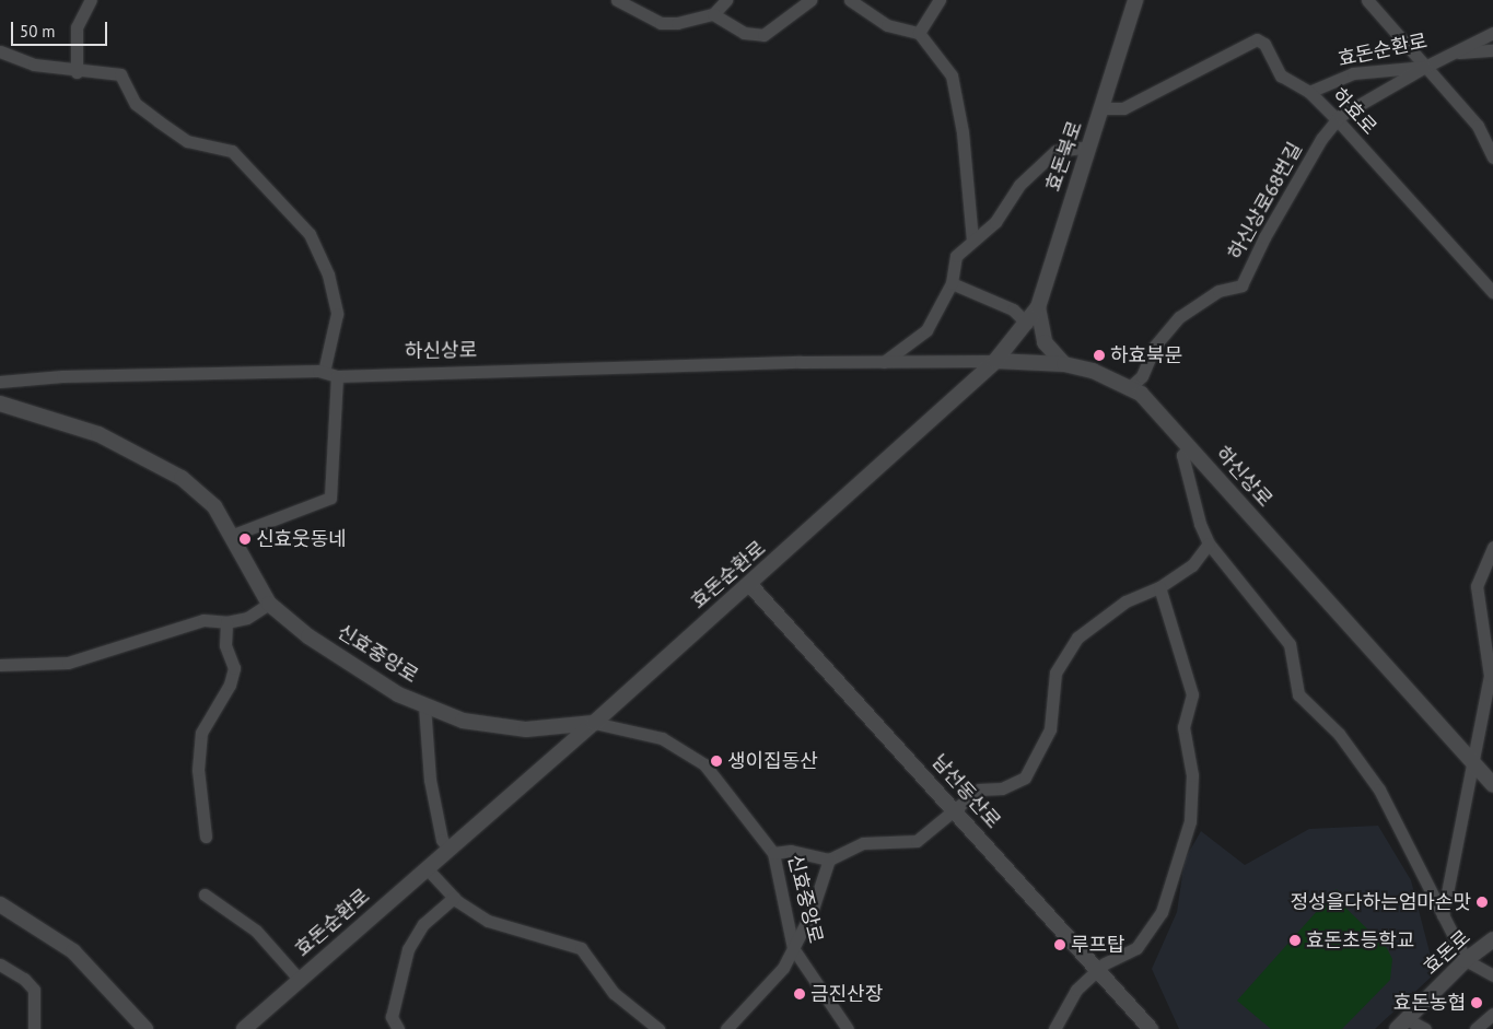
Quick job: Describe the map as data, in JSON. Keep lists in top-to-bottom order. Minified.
{"streets":{"street":["효돈순환로","하효로","효돈북로","하신상로68번길","하신상로","신효중앙로","남선동산로","효돈로"]},"crossings":[["효돈순환로","하효로"],["효돈순환로","효돈북로"],["효돈순환로","하신상로68번길"],["효돈순환로","하신상로"],["효돈순환로","신효중앙로"],["효돈순환로","남선동산로"],["하효로","효돈북로"],["하효로","하신상로68번길"],["하신상로68번길","하신상로"]],"places":["하효북문","신효웃동네","생이집동산","정성을다하는엄마손맛","효돈초등학교","루프탑","금진산장","효돈농협"],"scale_bar":"50 m"}
